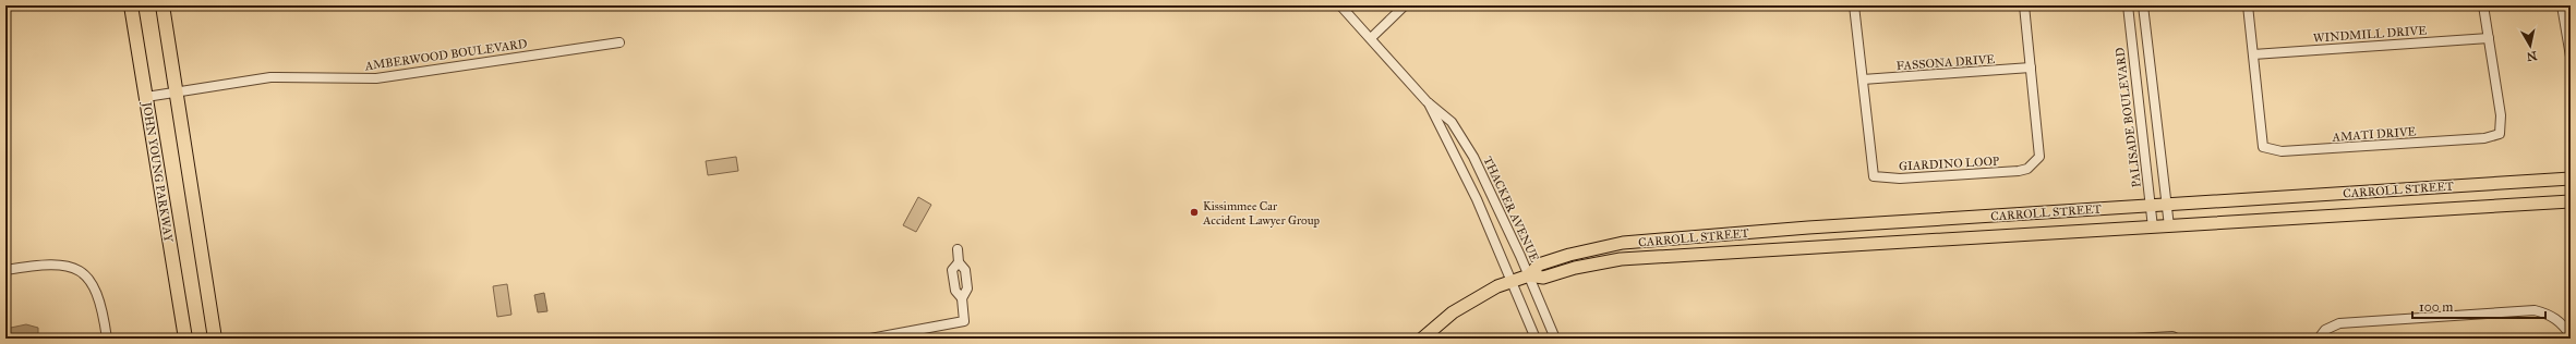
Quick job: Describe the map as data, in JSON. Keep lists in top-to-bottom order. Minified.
{"streets":{"highway":["JOHN YOUNG PARKWAY"],"main road":["CARROLL STREET"],"street":["WINDMILL DRIVE","AMBERWOOD BOULEVARD","FASSONA DRIVE","PALISADE BOULEVARD","AMATI DRIVE","GIARDINO LOOP","THACKER AVENUE"]},"crossings":[["WINDMILL DRIVE","AMATI DRIVE"],["AMBERWOOD BOULEVARD","JOHN YOUNG PARKWAY"],["FASSONA DRIVE","GIARDINO LOOP"],["PALISADE BOULEVARD","CARROLL STREET"],["CARROLL STREET","THACKER AVENUE"]],"places":["Kissimmee Car Accident Lawyer Group"],"scale_bar":"100 m","north":"bottom"}
